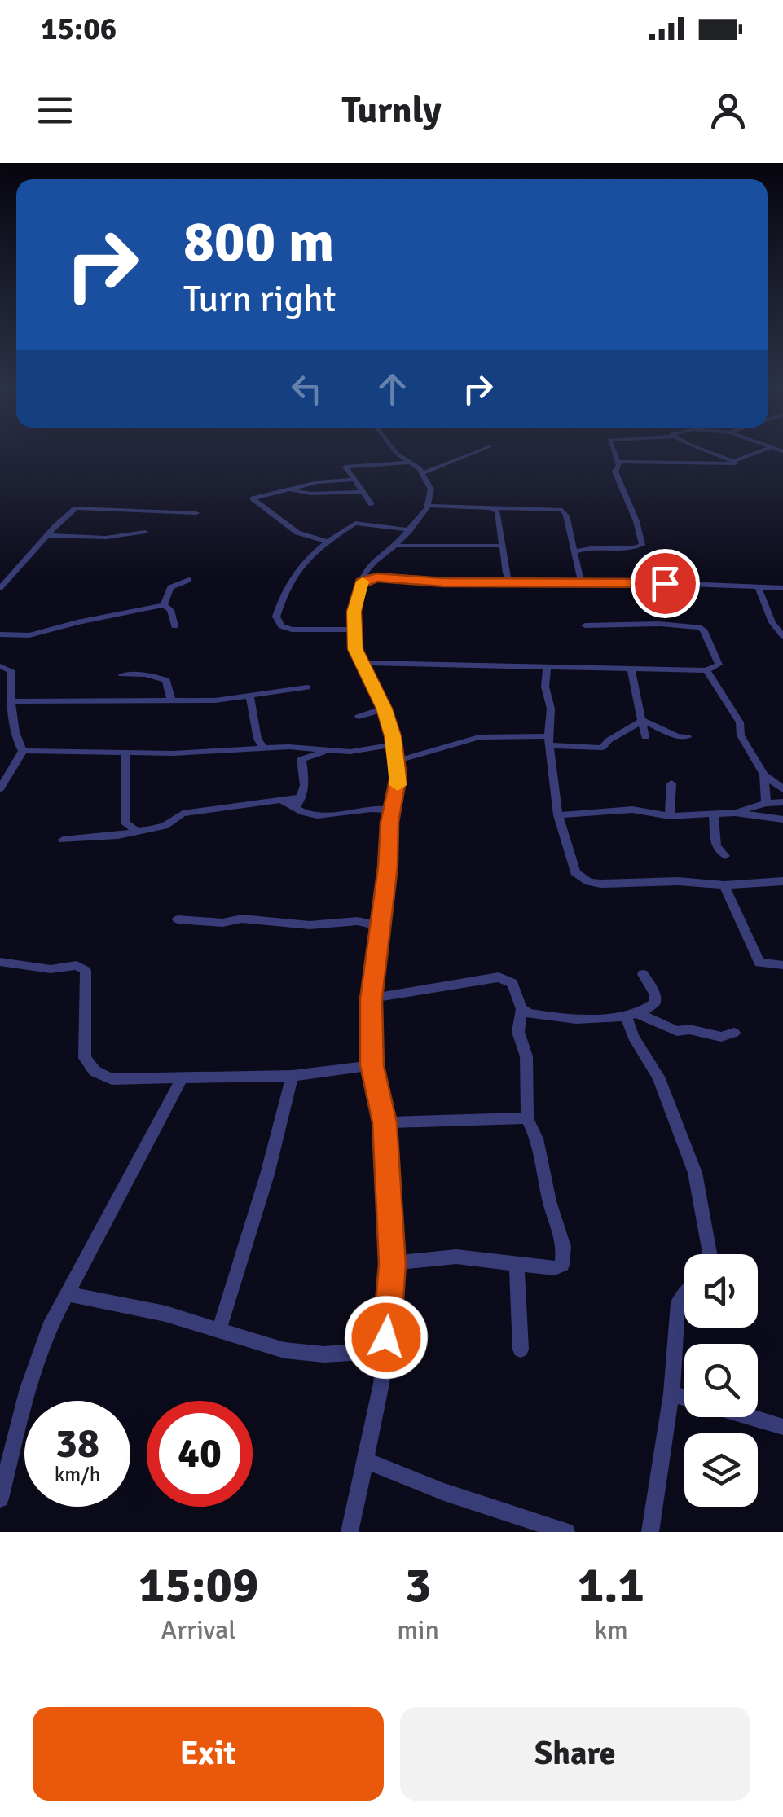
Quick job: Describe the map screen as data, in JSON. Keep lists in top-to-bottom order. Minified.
{"page":{"status":"15:06","header":"Turnly","turn":["800 m","Turn right"],"speed":"38 km/h","limit":"40","eta":["15:09","Arrival","3","min","1.1","km"],"buttons":["Exit","Share"]}}
